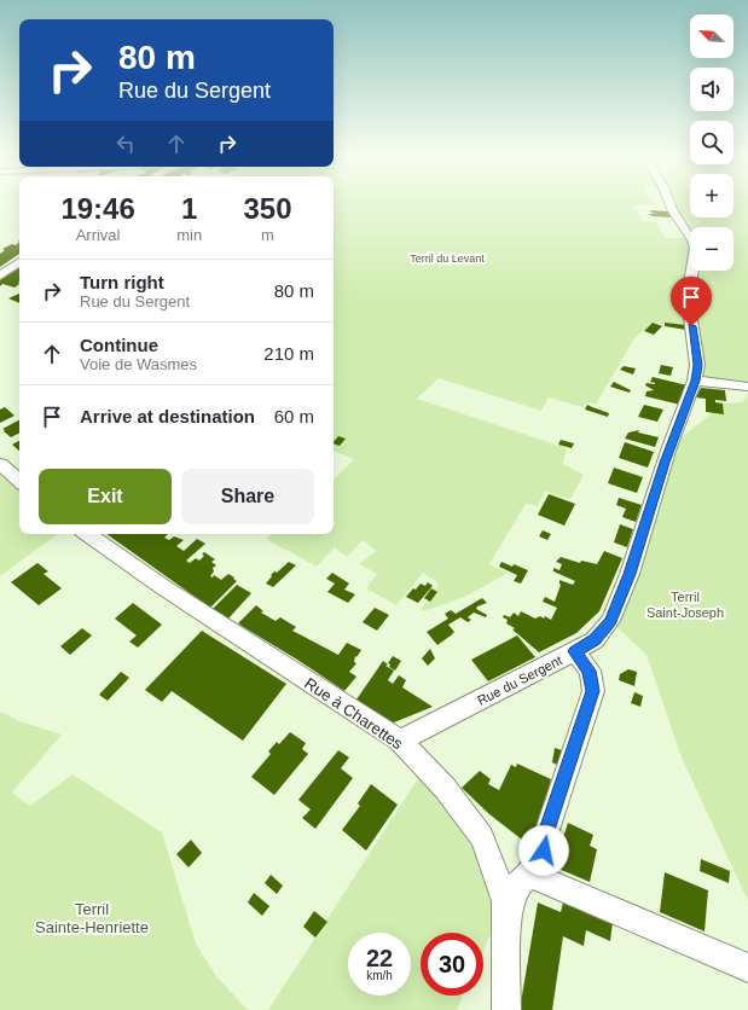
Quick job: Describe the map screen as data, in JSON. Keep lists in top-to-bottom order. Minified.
{"streets":{"street":["Rue du Sergent","Rue à Charettes"]},"crossings":[["Rue du Sergent","Rue à Charettes"]],"parks":["Terril du Levant","Terril Saint-Joseph","Terril Sainte-Henriette"],"north":"top left","page":{"map_buttons":["+","−"],"turn":["80 m","Rue du Sergent"],"eta":["19:46","Arrival","1","min","350","m"],"list":[{"name":"Turn right","note":"Rue du Sergent","value":"80 m"},{"name":"Continue","note":"Voie de Wasmes","value":"210 m"},{"name":"Arrive at destination","value":"60 m"}],"buttons":["Exit","Share"],"speed":"22 km/h","limit":"30"}}
